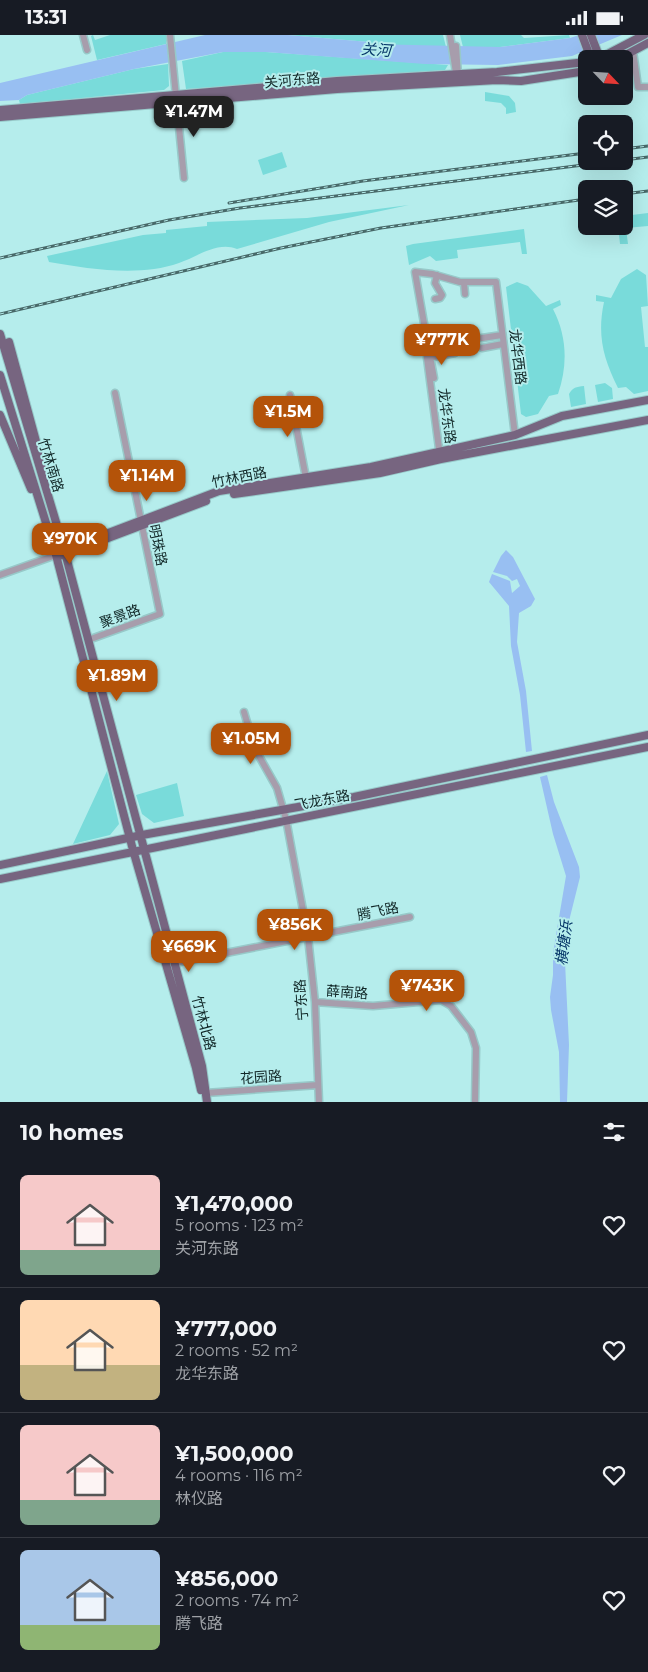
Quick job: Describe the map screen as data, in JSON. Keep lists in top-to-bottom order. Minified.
{"streets":{"main road":["关河东路","竹林南路","竹林西路","飞龙东路","竹林北路"],"street":["龙华西路","龙华东路","明珠路","聚景路","腾飞路","薛南路","宁东路","花园路"]},"crossings":[["龙华西路","竹林西路"],["龙华东路","竹林西路"],["竹林南路","竹林西路"],["竹林南路","聚景路"],["竹林南路","飞龙东路"],["竹林南路","竹林北路"],["竹林西路","明珠路"],["明珠路","聚景路"],["飞龙东路","宁东路"],["飞龙东路","竹林北路"],["腾飞路","宁东路"],["腾飞路","竹林北路"],["薛南路","宁东路"],["宁东路","花园路"],["竹林北路","花园路"]],"water":["关河","横塘浜"],"north":"bottom right","page":{"status":"13:31","price":["¥1.47M","¥777K","¥1.5M","¥1.14M","¥970K","¥1.89M","¥1.05M","¥856K","¥669K","¥743K"],"heading":"10 homes","list":[{"name":"¥1,470,000","note":"5 rooms · 123 m² · 关河东路"},{"name":"¥777,000","note":"2 rooms · 52 m² · 龙华东路"},{"name":"¥1,500,000","note":"4 rooms · 116 m² · 林仪路"},{"name":"¥856,000","note":"2 rooms · 74 m² · 腾飞路"}]}}
